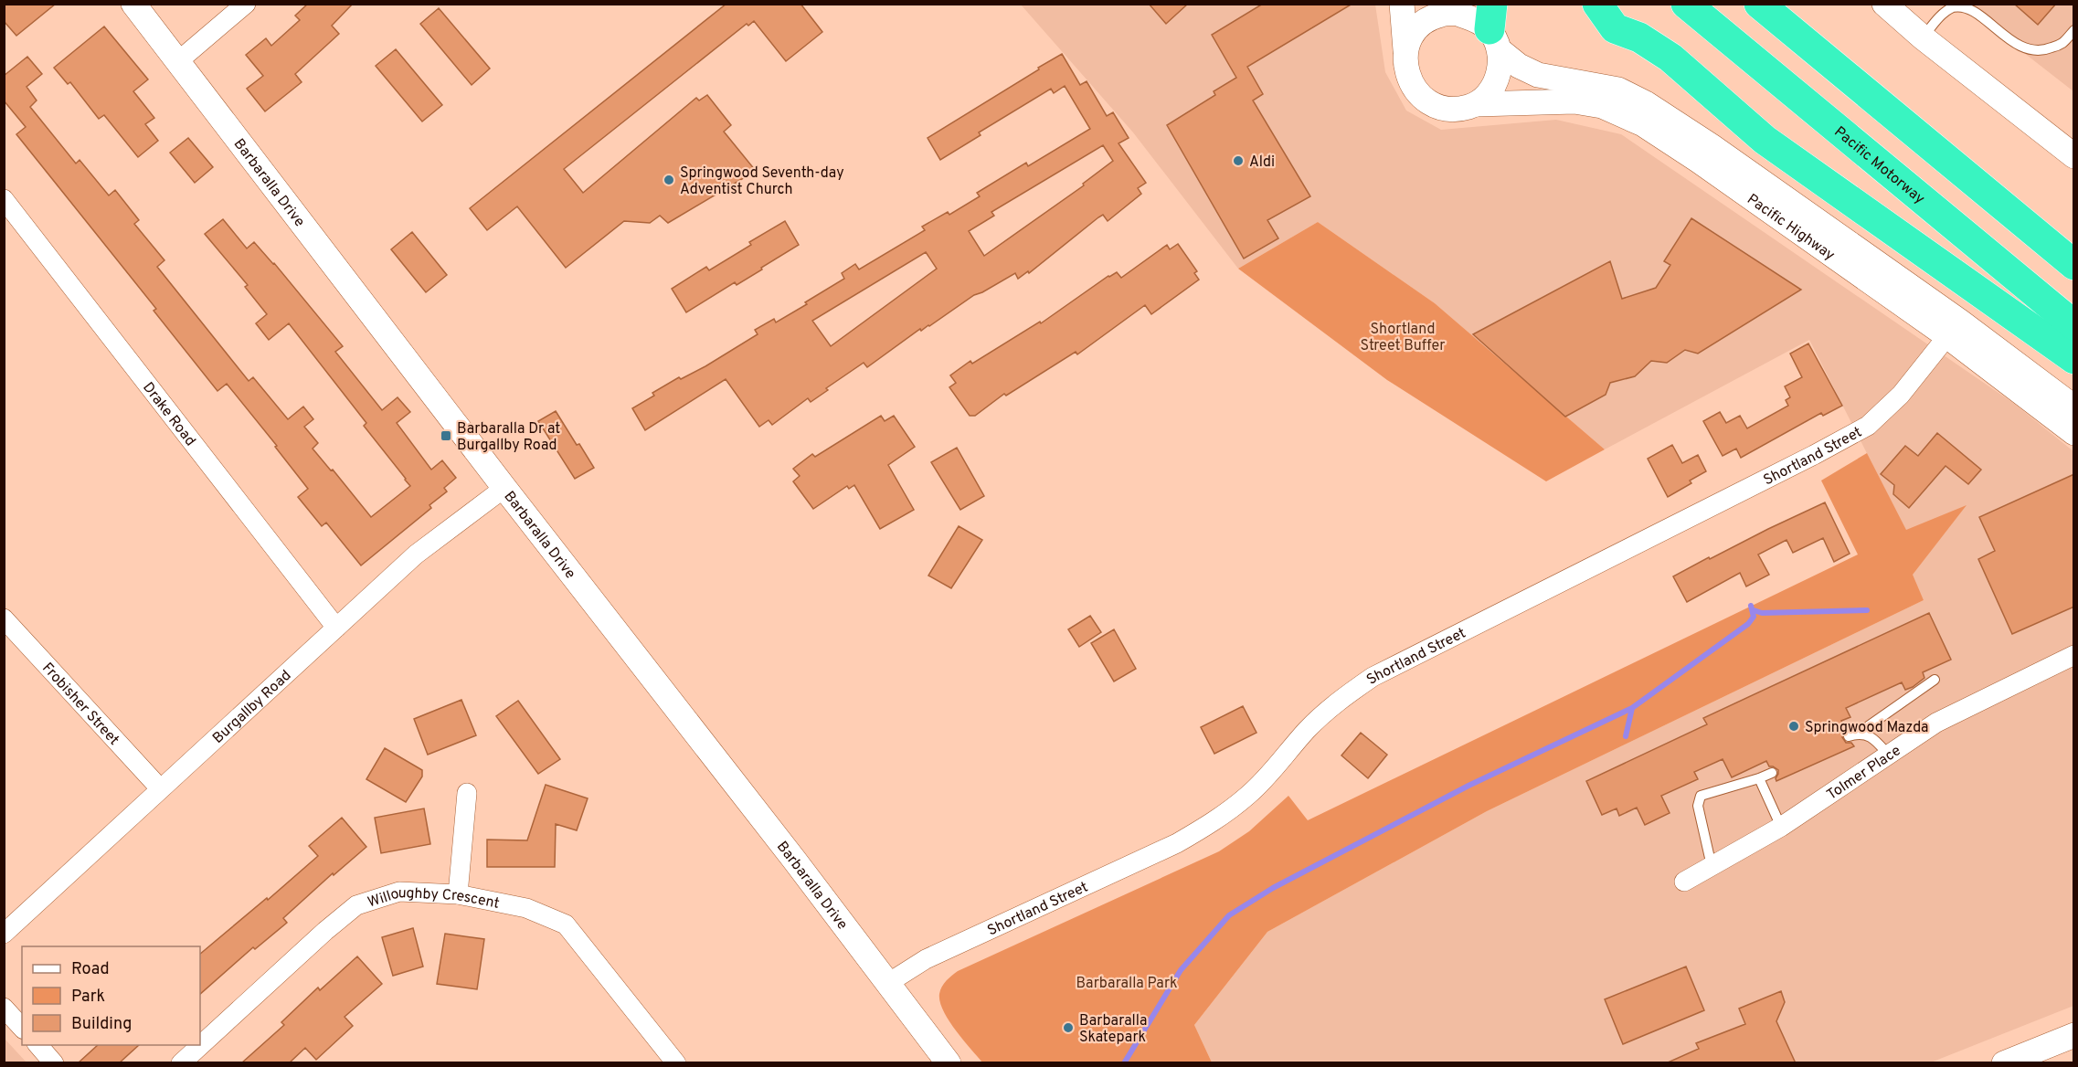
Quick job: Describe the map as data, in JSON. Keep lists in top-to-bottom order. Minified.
{"streets":{"highway":["Pacific Motorway"],"street":["Barbaralla Drive","Pacific Highway","Drake Road","Shortland Street","Frobisher Street","Burgallby Road","Tolmer Place","Willoughby Crescent"]},"crossings":[["Barbaralla Drive","Shortland Street"],["Barbaralla Drive","Burgallby Road"],["Pacific Highway","Shortland Street"],["Drake Road","Burgallby Road"],["Frobisher Street","Burgallby Road"]],"parks":["Shortland Street Buffer","Barbaralla Park"],"places":{"other":["Aldi","Springwood Seventh-day Adventist Church","Springwood Mazda","Barbaralla Skatepark"],"transit":["Barbaralla Dr at Burgallby Road"]},"legend":["Road","Park","Building"]}
